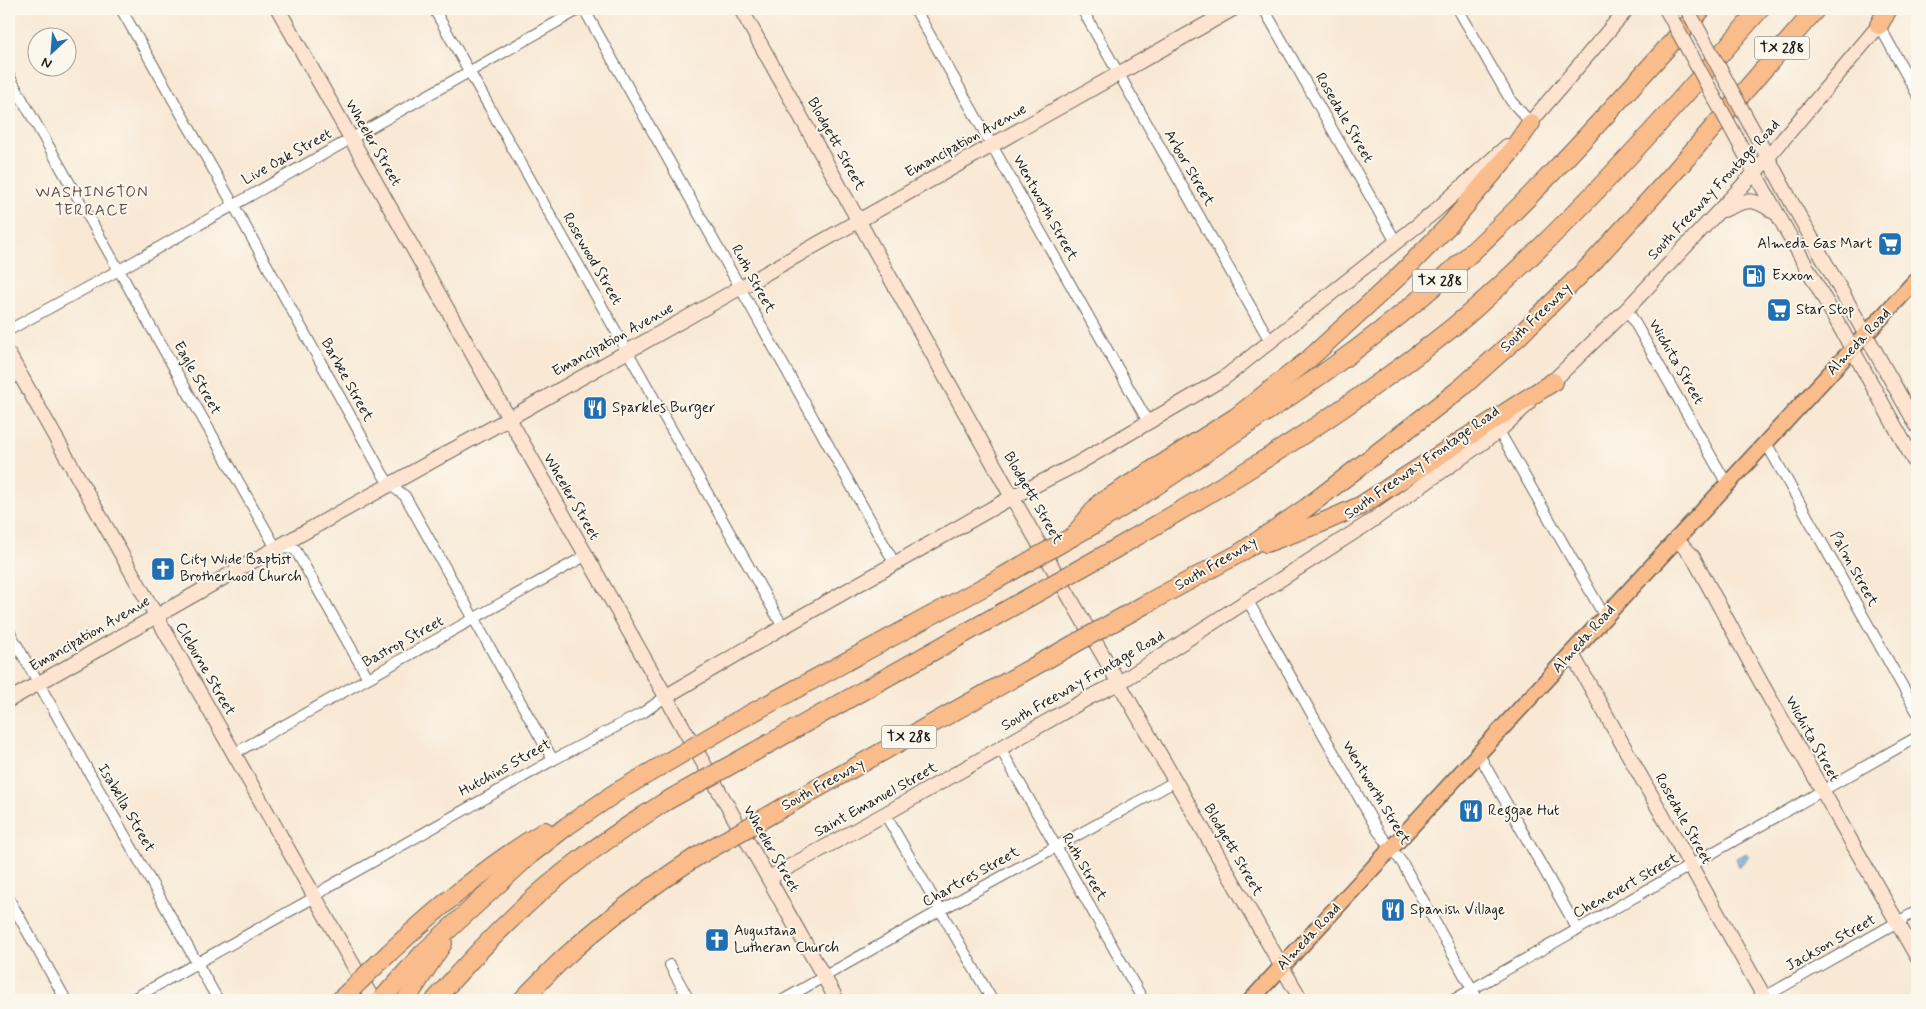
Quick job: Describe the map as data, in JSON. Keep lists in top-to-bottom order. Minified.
{"streets":{"highway":["TX 288","South Freeway"],"main road":["Rosedale Street","Emancipation Avenue","Wheeler Street","Blodgett Street","South Freeway Frontage Road","Almeda Road","Wichita Street","Cleburne Street","Hutchins Street","Saint Emanuel Street"],"street":["Live Oak Street","Arbor Street","Wentworth Street","Rosewood Street","Ruth Street","Eagle Street","Barbee Street","Palm Street","Bastrop Street","Isabella Street","Chartres Street","Chenevert Street","Jackson Street"]},"crossings":[["Rosedale Street","Almeda Road"],["Rosedale Street","Chenevert Street"],["Rosedale Street","Jackson Street"],["Emancipation Avenue","Wheeler Street"],["Emancipation Avenue","Blodgett Street"],["Emancipation Avenue","Arbor Street"],["Emancipation Avenue","Wentworth Street"],["Emancipation Avenue","Rosewood Street"],["Emancipation Avenue","Ruth Street"],["Emancipation Avenue","Eagle Street"],["Emancipation Avenue","Barbee Street"],["Emancipation Avenue","Cleburne Street"],["Emancipation Avenue","Isabella Street"],["Wheeler Street","Live Oak Street"],["Wheeler Street","Bastrop Street"],["Wheeler Street","Hutchins Street"],["Wheeler Street","Saint Emanuel Street"],["Wheeler Street","Chartres Street"],["Blodgett Street","South Freeway Frontage Road"],["Blodgett Street","Almeda Road"],["Blodgett Street","Chartres Street"],["Live Oak Street","Rosewood Street"],["Live Oak Street","Eagle Street"],["Live Oak Street","Barbee Street"],["South Freeway Frontage Road","Wentworth Street"],["South Freeway Frontage Road","Ruth Street"],["South Freeway Frontage Road","Wichita Street"],["South Freeway Frontage Road","Saint Emanuel Street"],["Wentworth Street","Almeda Road"],["Wentworth Street","Chenevert Street"],["Rosewood Street","Hutchins Street"],["Ruth Street","Hutchins Street"],["Ruth Street","Saint Emanuel Street"],["Ruth Street","Chartres Street"],["Almeda Road","Wichita Street"],["Almeda Road","Palm Street"],["Wichita Street","Chenevert Street"],["Wichita Street","Jackson Street"],["Barbee Street","Bastrop Street"],["Barbee Street","Hutchins Street"],["Bastrop Street","Cleburne Street"],["Cleburne Street","Hutchins Street"],["Hutchins Street","Isabella Street"]],"districts":["WASHINGTON TERRACE"],"places":{"supermarket":["Almeda Gas Mart","Star Stop"],"fuel station":["Exxon"],"restaurant":["Sparkles Burger","Reggae Hut","Spanish Village"],"church":["City Wide Baptist Brotherhood Church","Augustana Lutheran Church"]},"north":"bottom left"}
